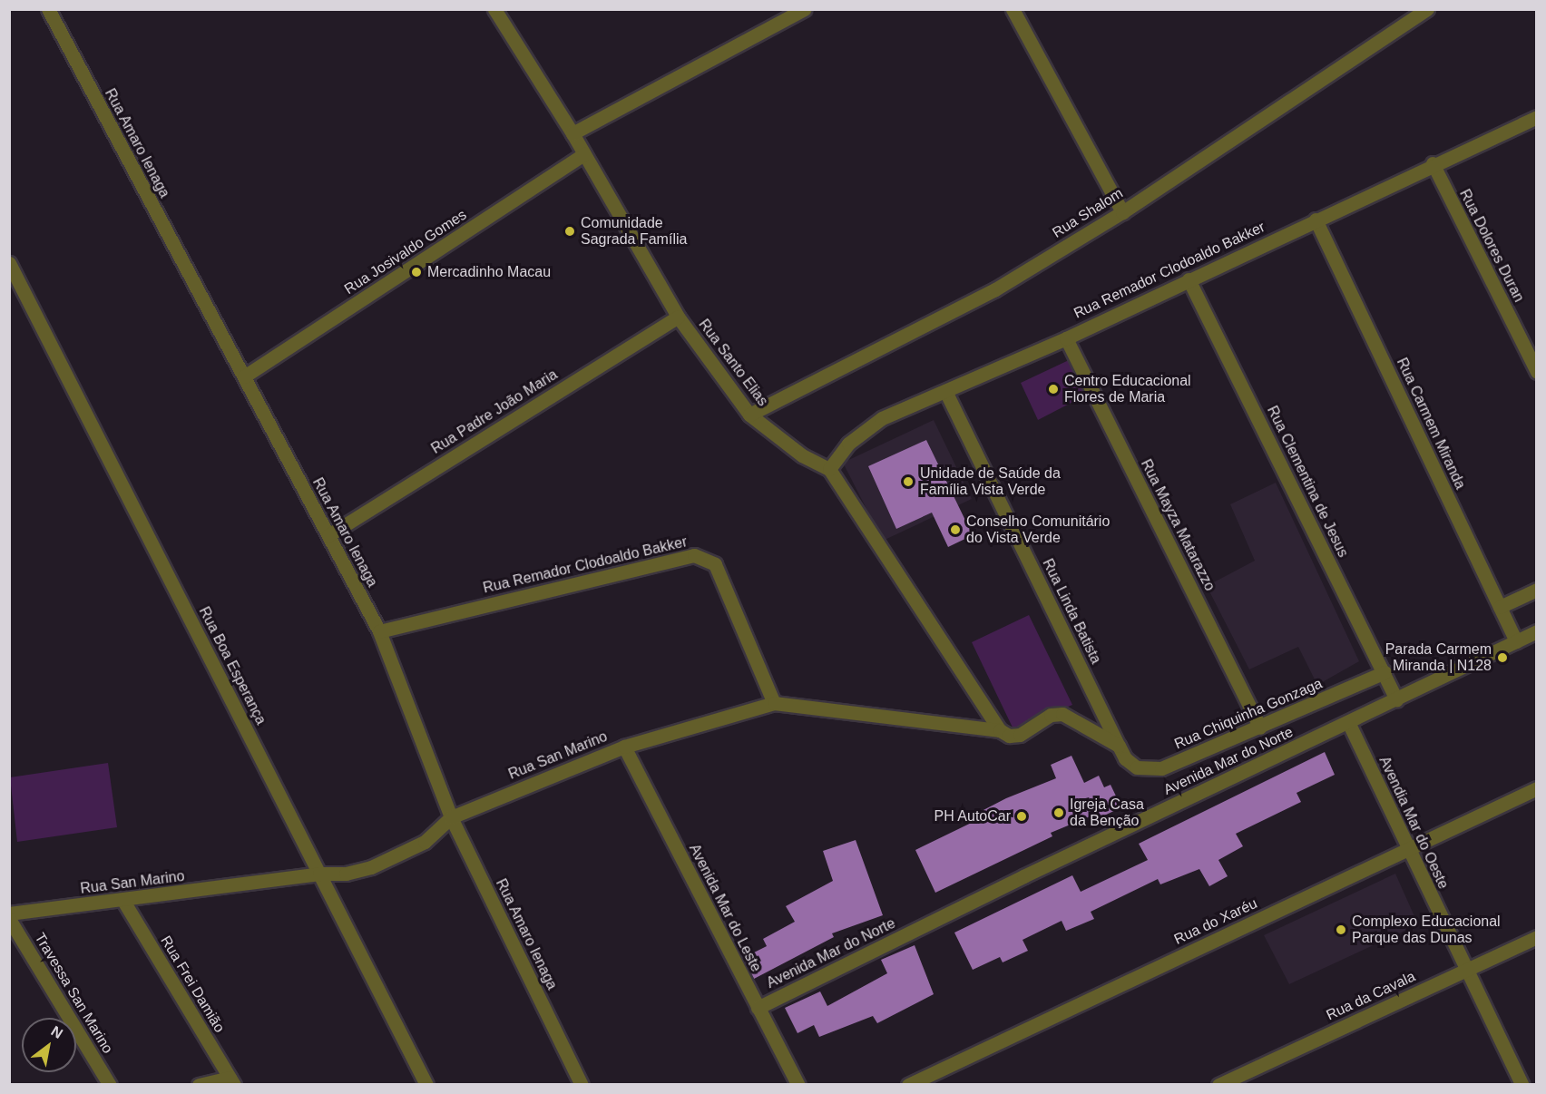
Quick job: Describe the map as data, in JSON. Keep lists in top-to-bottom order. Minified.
{"streets":{"street":["Rua Amaro Ienaga","Rua Shalom","Rua Dolores Duran","Rua Josivaldo Gomes","Rua Remador Clodoaldo Bakker","Rua Santo Elias","Rua Padre João Maria","Rua Carmem Miranda","Rua Clementina de Jesus","Rua Mayza Matarazzo","Rua Linda Batista","Rua Boa Esperança","Rua Chiquinha Gonzaga","Rua San Marino","Avenida Mar do Norte","Avendia Mar do Oeste","Avenida Mar do Leste","Rua do Xaréu","Rua Frei Damião","Travessa San Marino","Rua da Cavala"]},"crossings":[["Rua Amaro Ienaga","Rua Josivaldo Gomes"],["Rua Amaro Ienaga","Rua Remador Clodoaldo Bakker"],["Rua Amaro Ienaga","Rua Padre João Maria"],["Rua Amaro Ienaga","Rua San Marino"],["Rua Shalom","Rua Santo Elias"],["Rua Dolores Duran","Rua Remador Clodoaldo Bakker"],["Rua Josivaldo Gomes","Rua Santo Elias"],["Rua Remador Clodoaldo Bakker","Rua Santo Elias"],["Rua Remador Clodoaldo Bakker","Rua Carmem Miranda"],["Rua Remador Clodoaldo Bakker","Rua Clementina de Jesus"],["Rua Remador Clodoaldo Bakker","Rua Mayza Matarazzo"],["Rua Remador Clodoaldo Bakker","Rua Linda Batista"],["Rua Remador Clodoaldo Bakker","Rua San Marino"],["Rua Santo Elias","Rua Padre João Maria"],["Rua Carmem Miranda","Avenida Mar do Norte"],["Rua Clementina de Jesus","Rua Chiquinha Gonzaga"],["Rua Clementina de Jesus","Avenida Mar do Norte"],["Rua Mayza Matarazzo","Rua Chiquinha Gonzaga"],["Rua Linda Batista","Rua Chiquinha Gonzaga"],["Rua Linda Batista","Rua San Marino"],["Rua Boa Esperança","Rua San Marino"],["Rua Chiquinha Gonzaga","Rua San Marino"],["Rua San Marino","Avenida Mar do Leste"],["Rua San Marino","Rua Frei Damião"],["Avenida Mar do Norte","Avendia Mar do Oeste"],["Avenida Mar do Norte","Avenida Mar do Leste"],["Avendia Mar do Oeste","Rua do Xaréu"],["Avendia Mar do Oeste","Rua da Cavala"]],"places":["Comunidade Sagrada Família","Mercadinho Macau","Centro Educacional Flores de Maria","Unidade de Saúde da Família Vista Verde","Conselho Comunitário do Vista Verde","Parada Carmem Miranda | N128","Igreja Casa da Benção","PH AutoCar","Complexo Educacional Parque das Dunas"],"north":"top right"}
